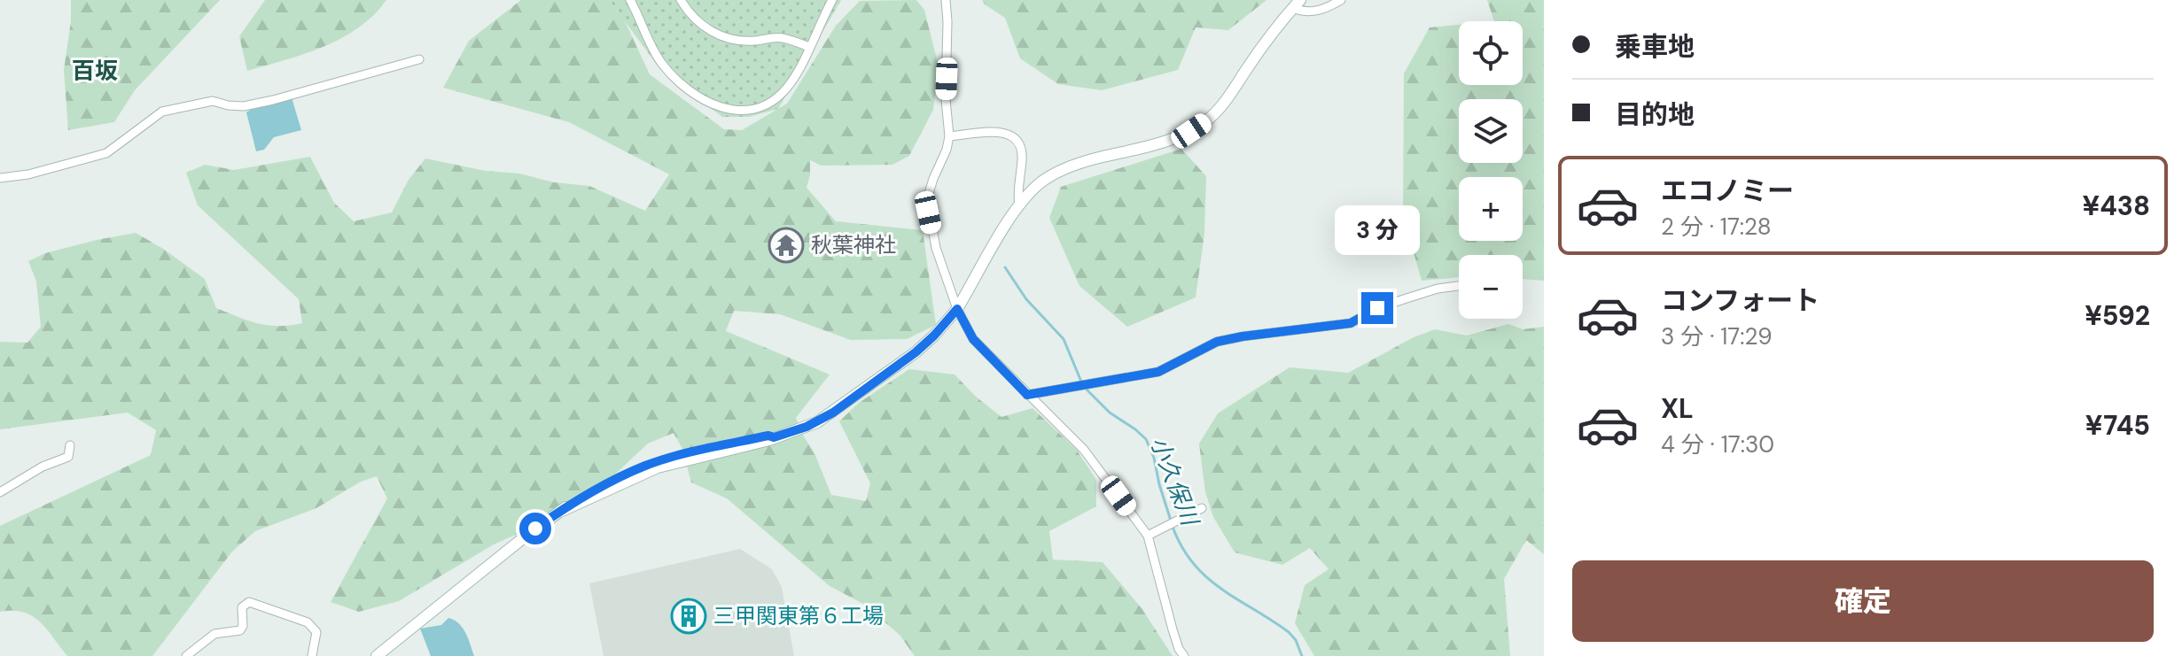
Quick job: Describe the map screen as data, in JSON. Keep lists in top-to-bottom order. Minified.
{"districts":["百坂"],"water":["小久保川"],"places":{"temple":["秋葉神社"],"building":["三甲関東第６工場"]},"page":{"banner":["乗車地","目的地"],"map_buttons":["+","−"],"list":[{"name":"エコノミー","note":"2 分 · 17:28","value":"¥438"},{"name":"コンフォート","note":"3 分 · 17:29","value":"¥592"},{"name":"XL","note":"4 分 · 17:30","value":"¥745"}],"bubble":"3 分","buttons":"確定"}}
